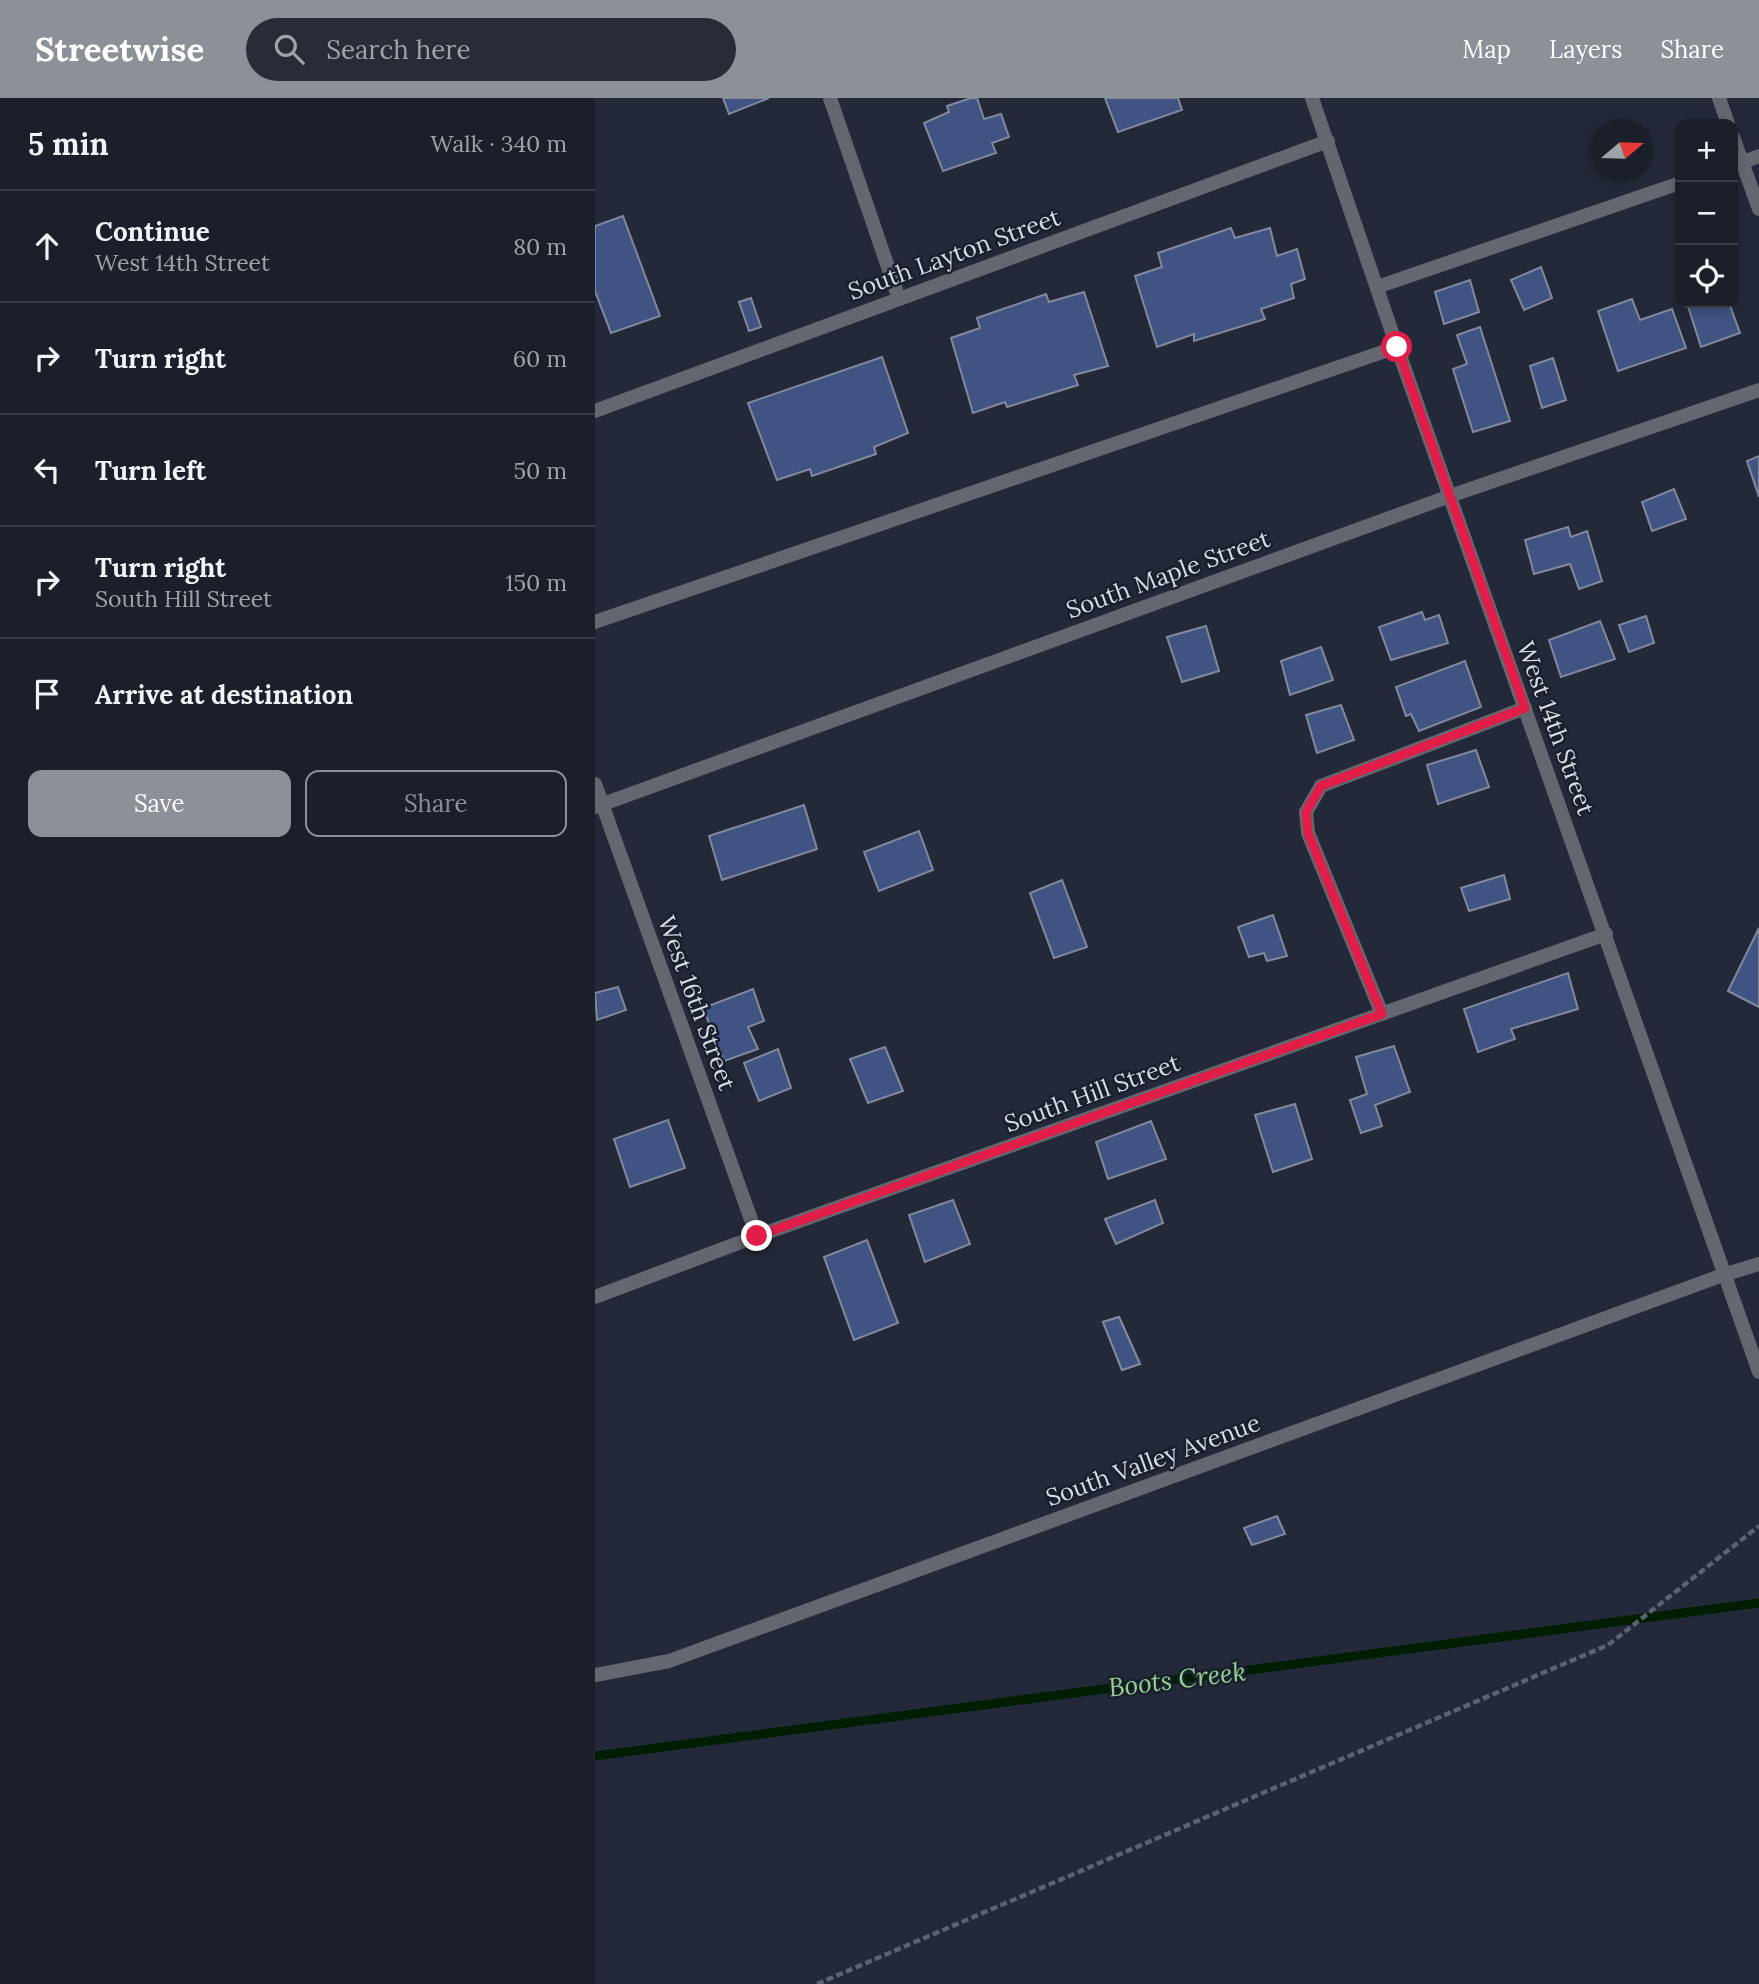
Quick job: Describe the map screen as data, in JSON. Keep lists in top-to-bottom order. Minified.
{"streets":{"street":["South Layton Street","South Maple Street","West 14th Street","West 16th Street","South Hill Street","South Valley Avenue"]},"crossings":[["South Layton Street","West 14th Street"],["South Maple Street","West 14th Street"],["South Maple Street","West 16th Street"],["West 14th Street","South Hill Street"],["West 14th Street","South Valley Avenue"],["West 16th Street","South Hill Street"]],"water":["Boots Creek"],"north":"right","page":{"header":"Streetwise","search":"Search here","nav":["Map","Layers","Share"],"heading":["5 min","Walk · 340 m"],"map_buttons":["+","−"],"list":[["Continue","West 14th Street","80 m"],["Turn right","60 m"],["Turn left","50 m"],["Turn right","South Hill Street","150 m"],"Arrive at destination"],"buttons":["Save","Share"]}}
